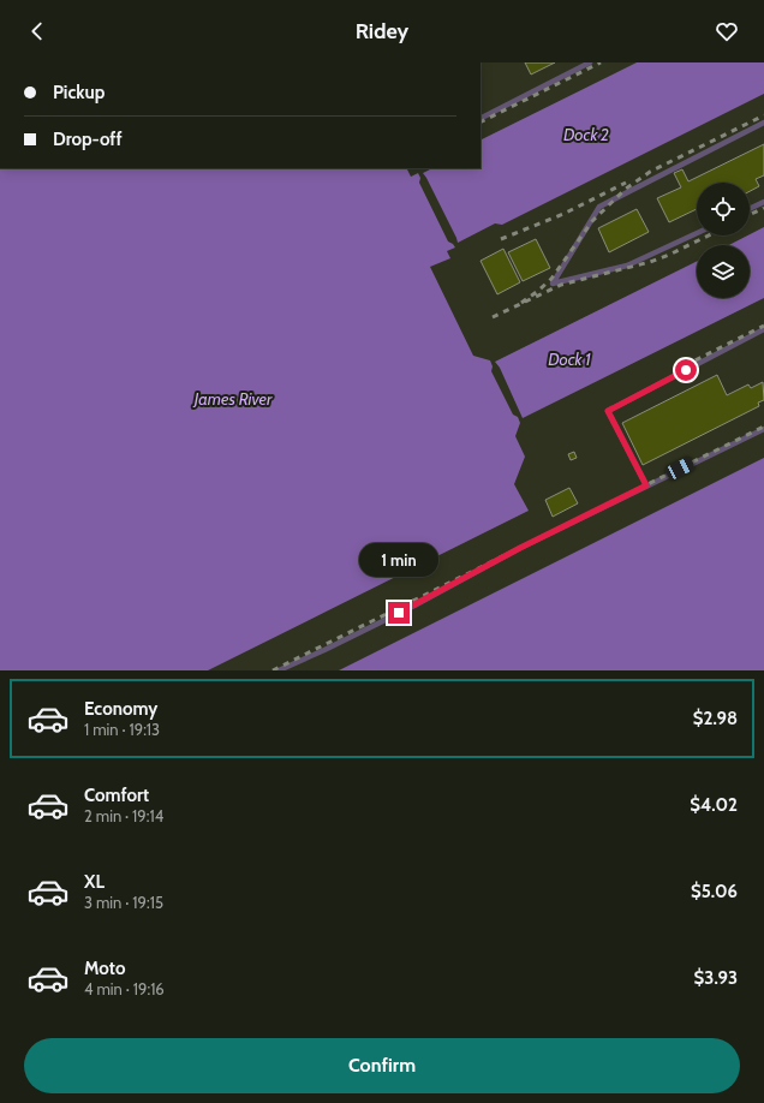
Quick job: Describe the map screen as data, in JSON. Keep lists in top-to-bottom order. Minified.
{"water":["Dock 2","Dock 1","James River"],"page":{"header":"Ridey","banner":["Pickup","Drop-off"],"bubble":"1 min","list":[{"name":"Economy","note":"1 min · 19:13","value":"$2.98"},{"name":"Comfort","note":"2 min · 19:14","value":"$4.02"},{"name":"XL","note":"3 min · 19:15","value":"$5.06"},{"name":"Moto","note":"4 min · 19:16","value":"$3.93"}],"buttons":"Confirm"}}
